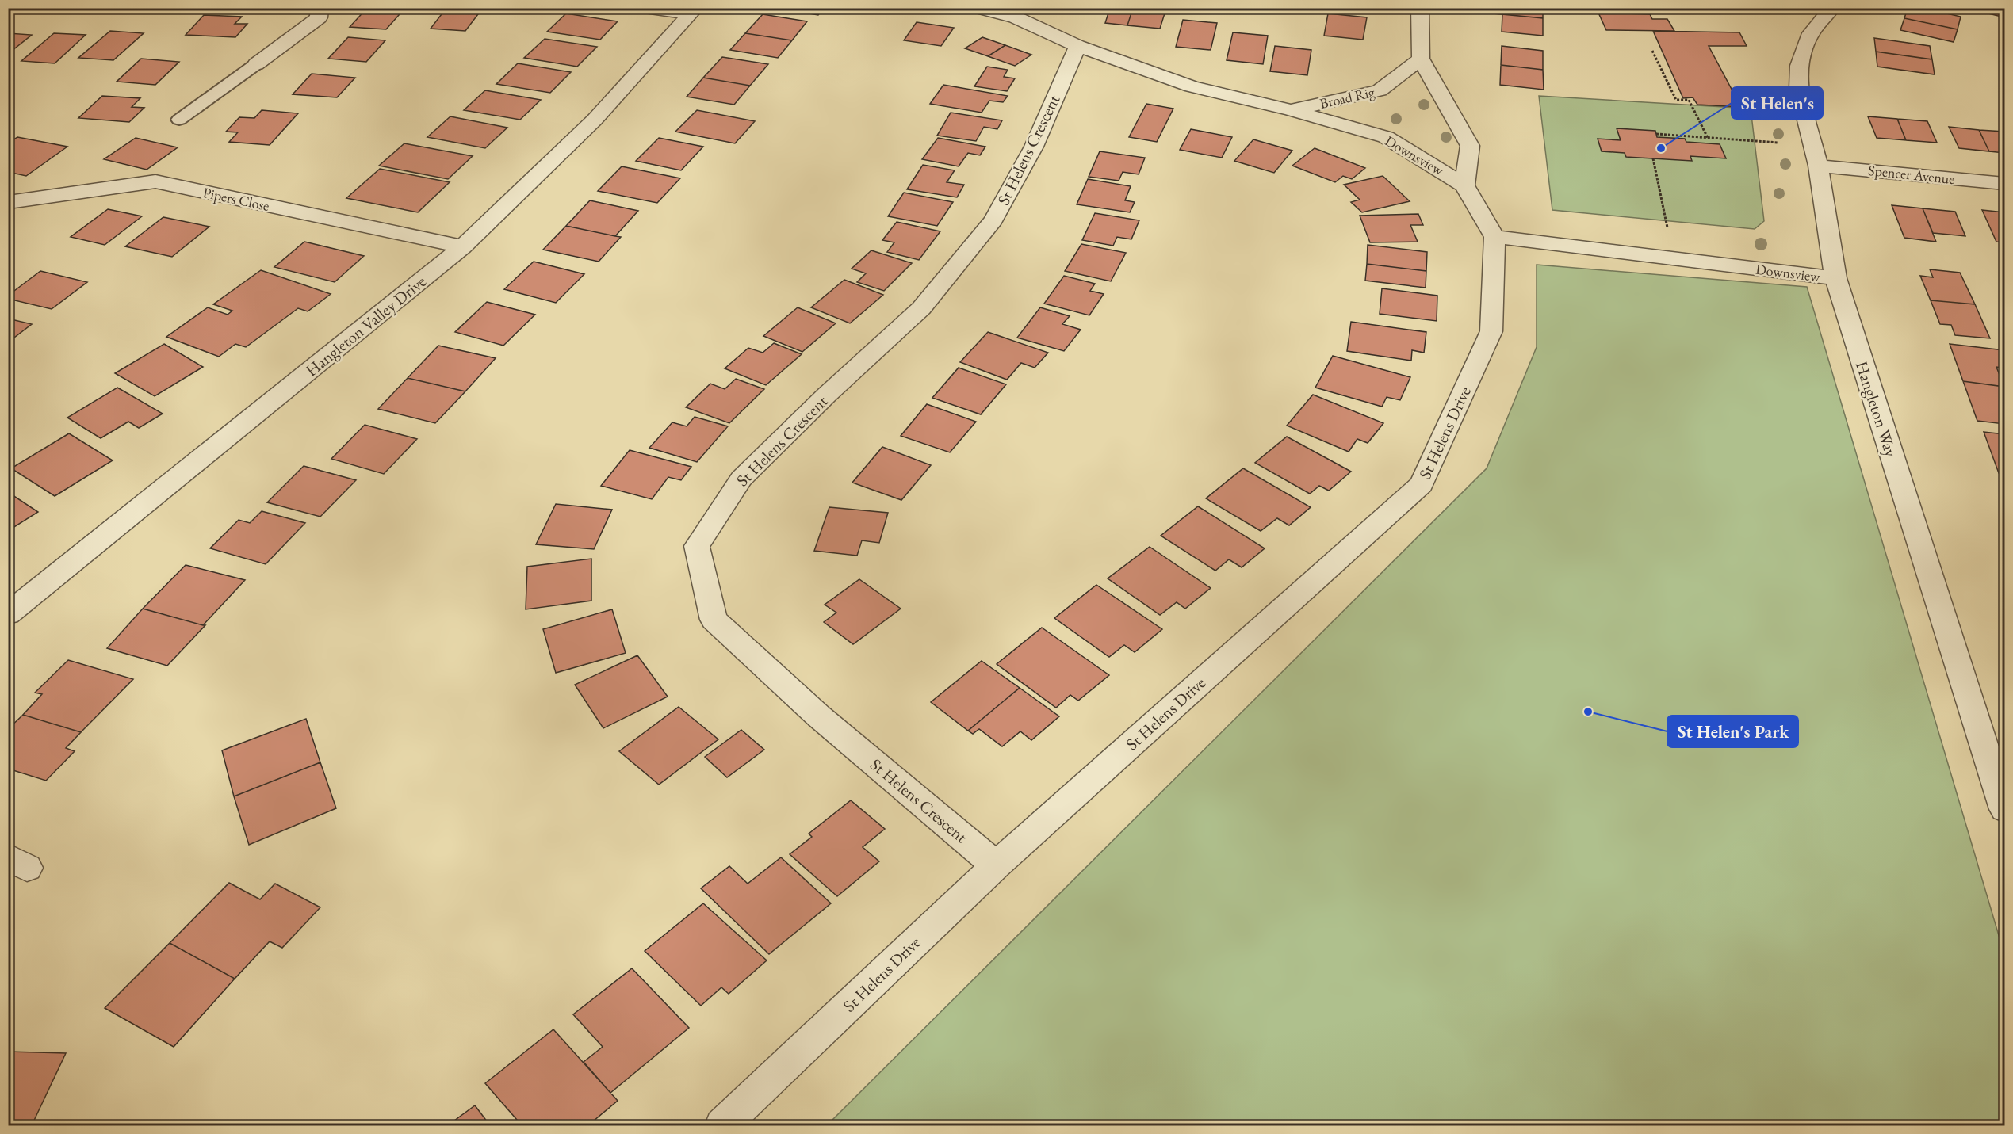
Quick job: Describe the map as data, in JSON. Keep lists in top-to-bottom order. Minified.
{"streets":{"street":["Broad Rig","St Helens Crescent","Downsview","Spencer Avenue","Pipers Close","Hangleton Valley Drive","Hangleton Way","St Helens Drive"]},"crossings":[["Broad Rig","Downsview"],["St Helens Crescent","Downsview"],["St Helens Crescent","St Helens Drive"],["Downsview","Hangleton Way"],["Downsview","St Helens Drive"],["Spencer Avenue","Hangleton Way"],["Pipers Close","Hangleton Valley Drive"]],"places":["St Helen's","St Helen's Park"]}
